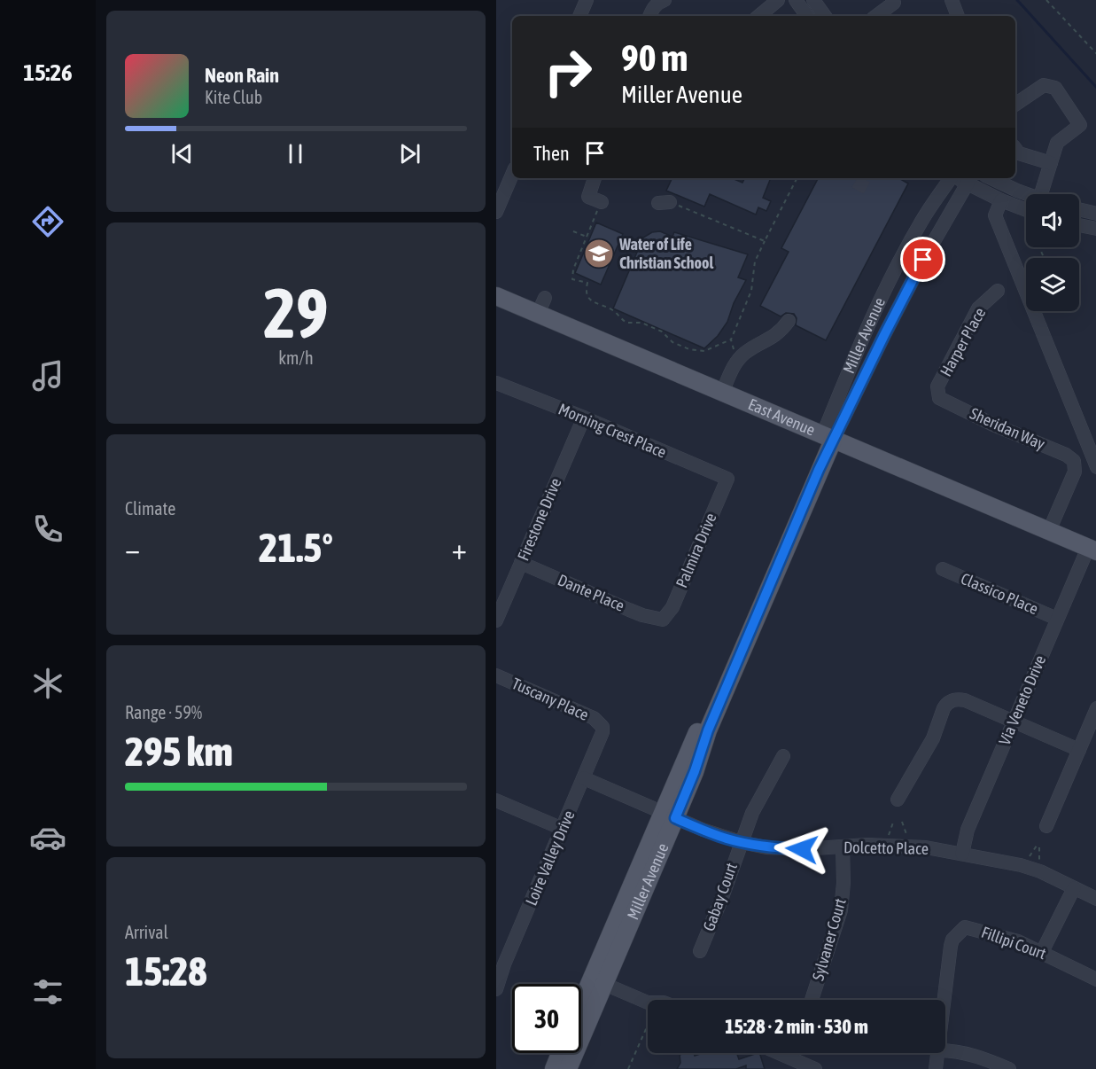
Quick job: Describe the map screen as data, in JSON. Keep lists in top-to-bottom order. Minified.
{"streets":{"main road":["Miller Avenue","East Avenue"],"street":["Harper Place","Sheridan Way","Morning Crest Place","Firestone Drive","Palmira Drive","Dante Place","Classico Place","Tuscany Place","Via Veneto Drive","Dolcetto Place","Loire Valley Drive","Gabay Court","Sylvaner Court","Fillipi Court"]},"crossings":[["Miller Avenue","East Avenue"],["Miller Avenue","Dolcetto Place"],["Harper Place","Sheridan Way"],["East Avenue","Sheridan Way"],["East Avenue","Via Veneto Drive"],["Morning Crest Place","Firestone Drive"],["Morning Crest Place","Palmira Drive"],["Firestone Drive","Dante Place"],["Palmira Drive","Dante Place"],["Classico Place","Via Veneto Drive"],["Tuscany Place","Loire Valley Drive"],["Via Veneto Drive","Dolcetto Place"],["Dolcetto Place","Loire Valley Drive"],["Dolcetto Place","Gabay Court"],["Dolcetto Place","Sylvaner Court"]],"places":{"school or university":["Water of Life Christian School"]},"page":{"tabs":"15:26","turn":["90 m","Miller Avenue"],"song":["Neon Rain","Kite Club"],"then":"Then","tile":[["29","km/h"],"Climate",["Range · 59%","295 km"],["Arrival","15:28"]],"heat":["−","21.5°","+"],"limit":"30","trip":"15:28 · 2 min · 530 m"}}
